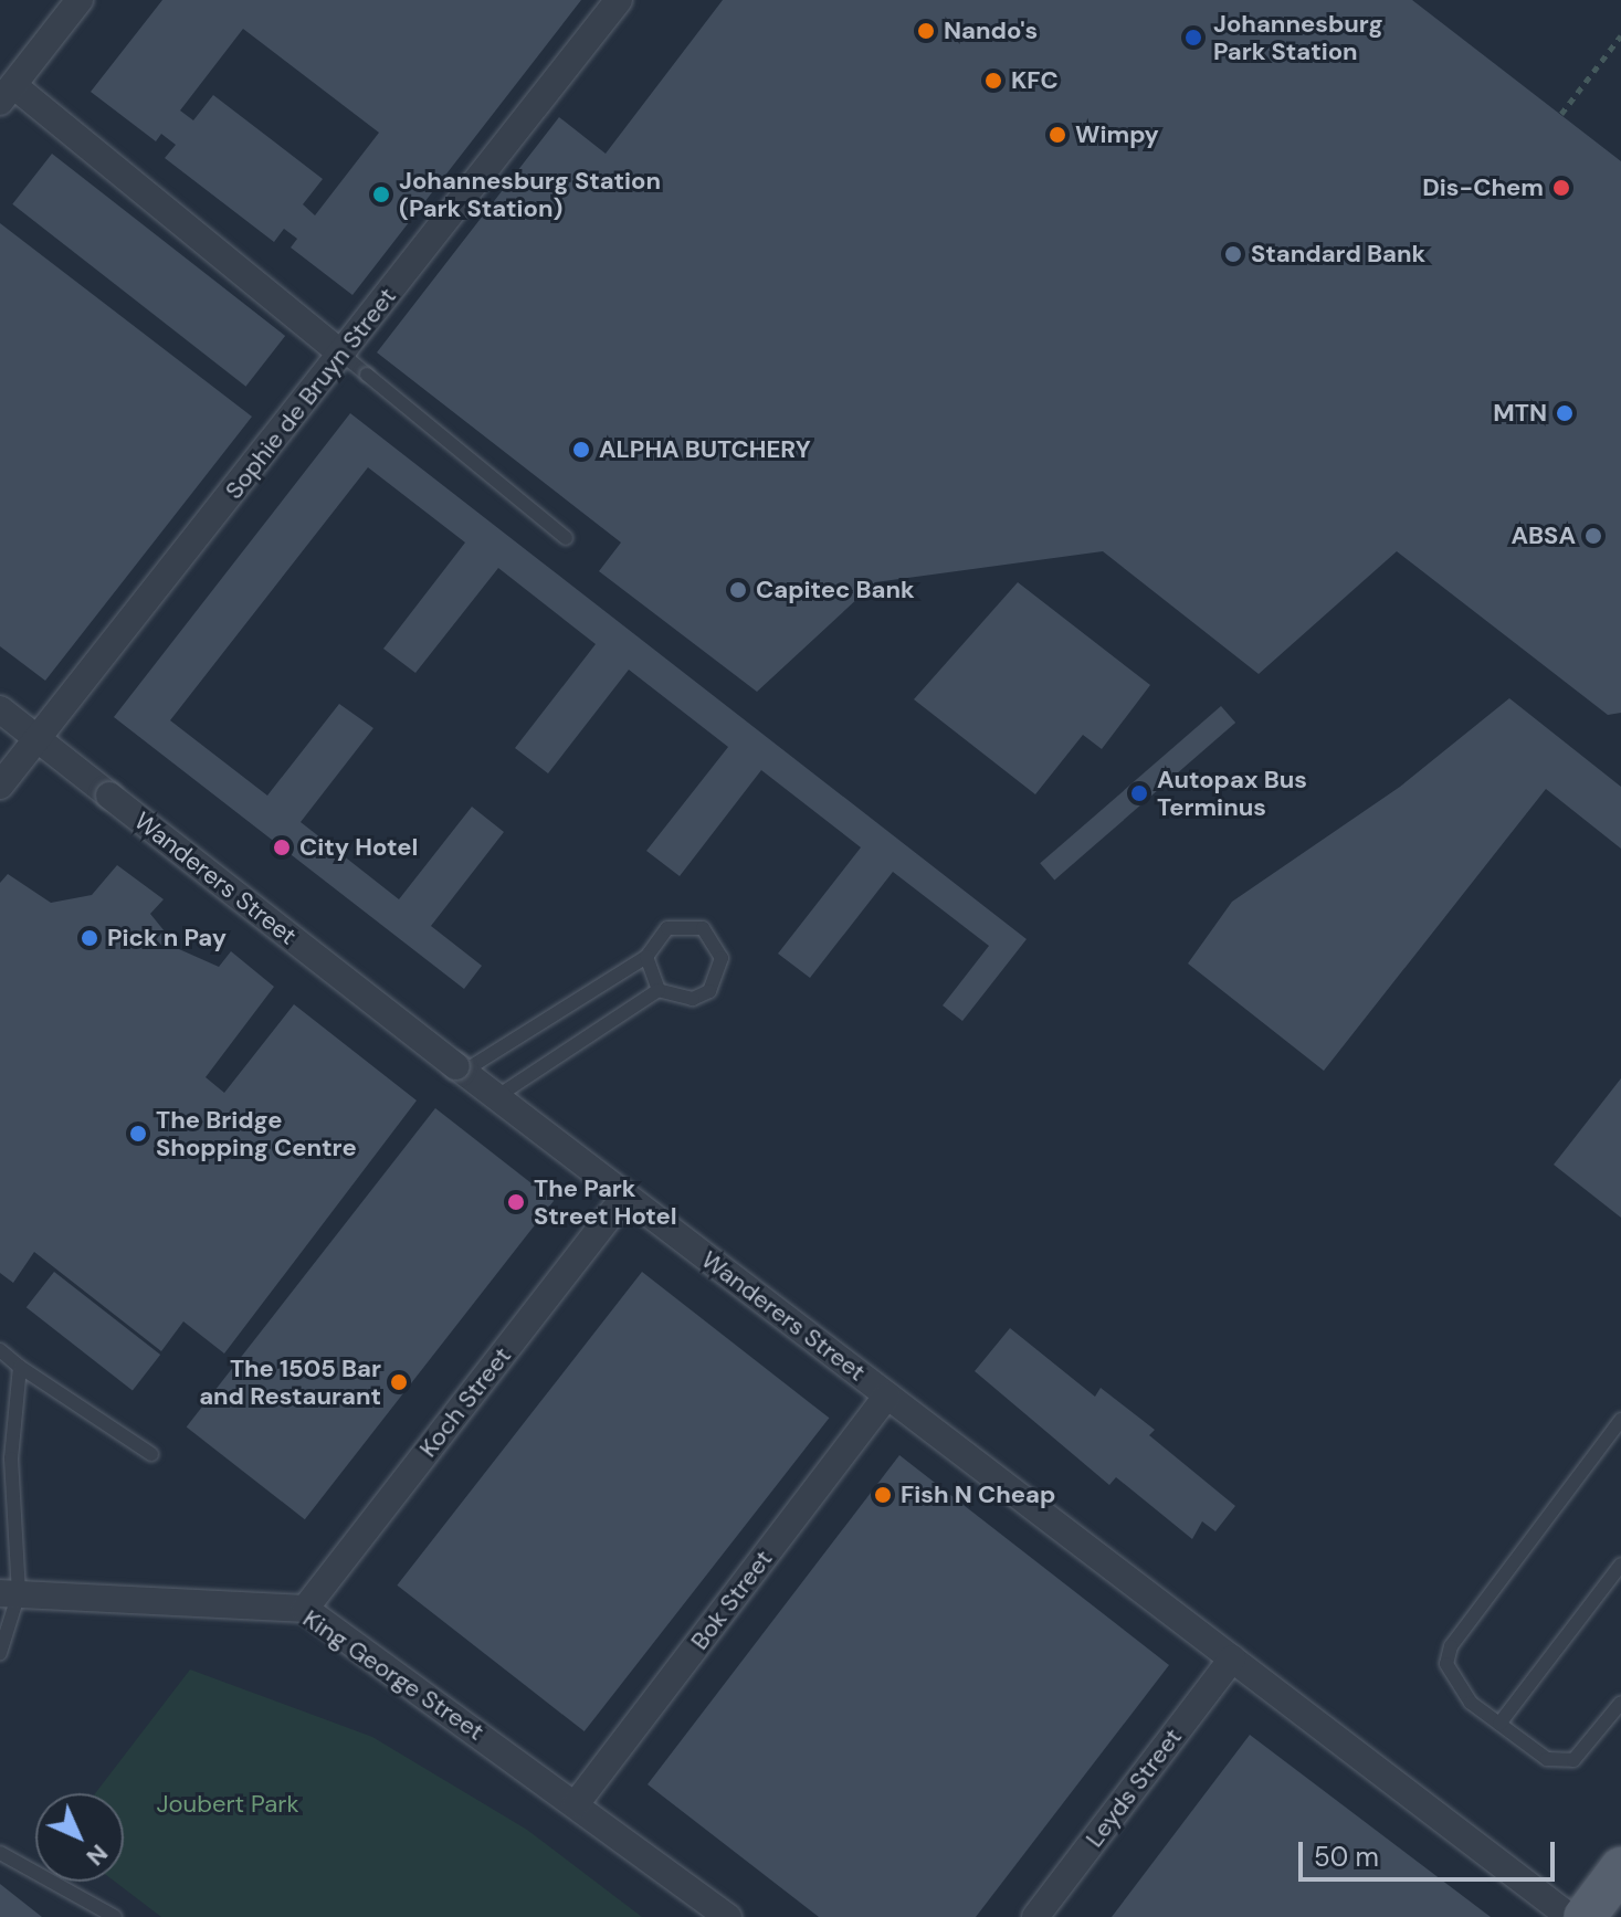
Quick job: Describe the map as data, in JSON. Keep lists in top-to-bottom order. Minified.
{"streets":{"street":["Sophie de Bruyn Street","Wanderers Street","Koch Street","Bok Street","King George Street","Leyds Street"]},"crossings":[["Sophie de Bruyn Street","Wanderers Street"],["Wanderers Street","Koch Street"],["Wanderers Street","Bok Street"],["Wanderers Street","Leyds Street"],["Koch Street","King George Street"],["Bok Street","King George Street"]],"parks":["Joubert Park"],"places":["Nando's","Johannesburg Park Station","KFC","Wimpy","Dis-Chem","Johannesburg Station (Park Station)","Standard Bank","MTN","ALPHA BUTCHERY","ABSA","Capitec Bank","Autopax Bus Terminus","City Hotel","Pick n Pay","The Bridge Shopping Centre","The Park Street Hotel","The 1505 Bar and Restaurant","Fish N Cheap"],"scale_bar":"50 m","north":"bottom right"}
